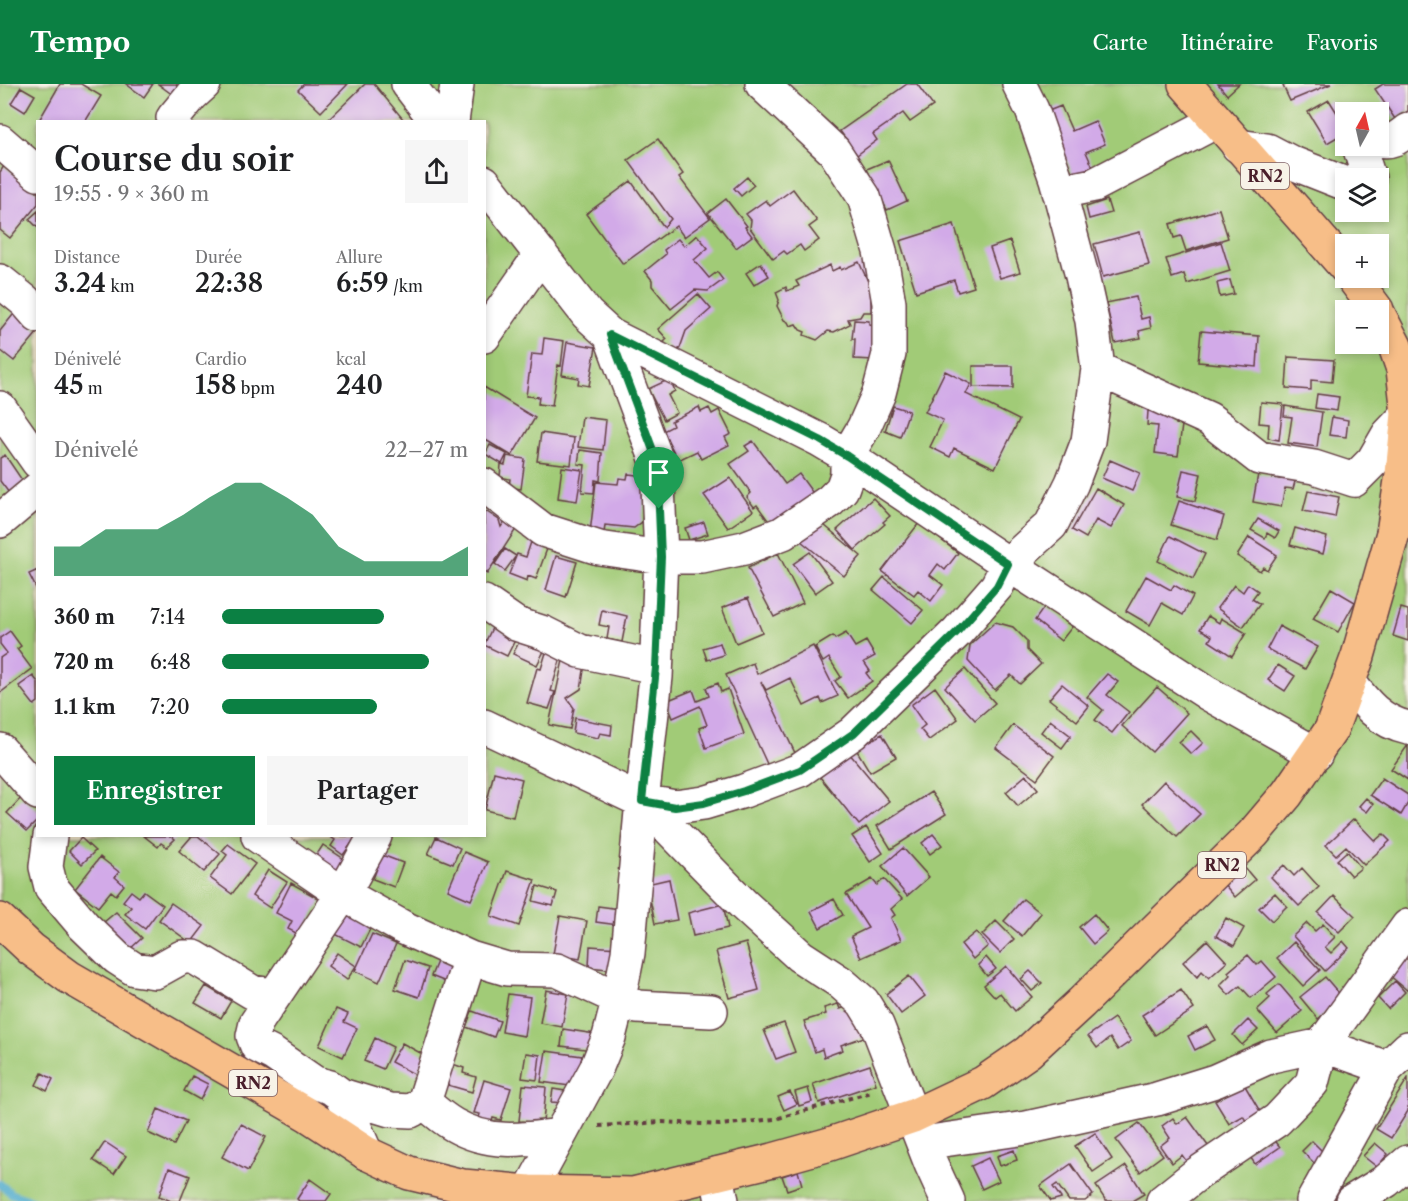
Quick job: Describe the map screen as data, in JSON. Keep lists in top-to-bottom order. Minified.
{"streets":{"highway":["RN2"]},"north":"top","page":{"header":"Tempo","nav":["Carte","Itinéraire","Favoris"],"map_buttons":["+","−"],"heading":["Course du soir","19:55 · 9 × 360 m"],"stats":[["Distance","3.24 km"],["Durée","22:38"],["Allure","6:59 /km"],["Dénivelé","45 m"],["Cardio","158 bpm"],["kcal","240"]],"chart":["Dénivelé","22–27 m"],"list":[{"name":"360 m","note":"7:14"},{"name":"720 m","note":"6:48"},{"name":"1.1 km","note":"7:20"}],"buttons":["Enregistrer","Partager"]}}
